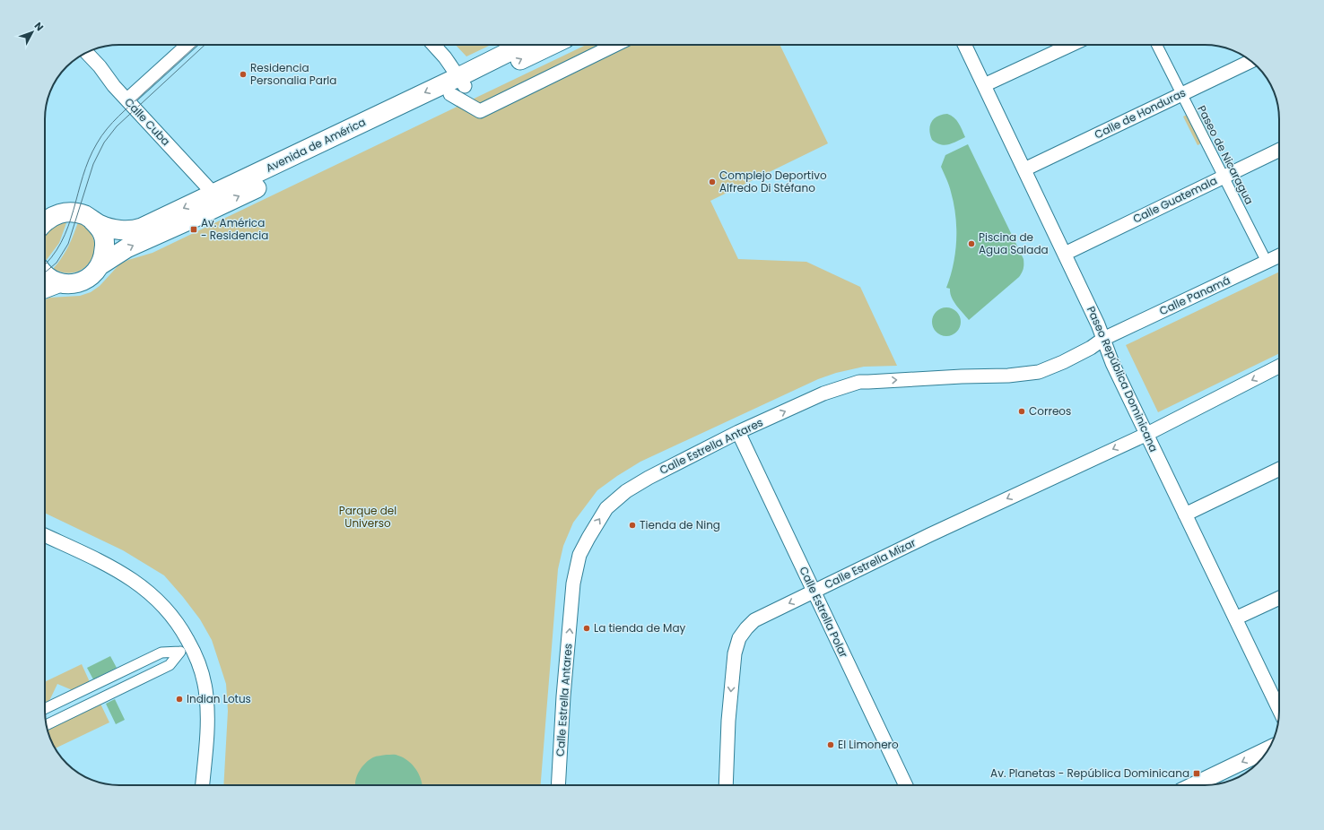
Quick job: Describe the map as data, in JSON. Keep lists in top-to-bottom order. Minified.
{"streets":{"main road":["Avenida de América"],"street":["Calle de Honduras","Calle Cuba","Paseo de Nicaragua","Calle Guatemala","Calle Panamá","Paseo República Dominicana","Calle Estrella Antares","Calle Estrella Mizar","Calle Estrella Polar"]},"crossings":[["Calle de Honduras","Paseo de Nicaragua"],["Calle de Honduras","Paseo República Dominicana"],["Calle Cuba","Avenida de América"],["Paseo de Nicaragua","Calle Guatemala"],["Paseo de Nicaragua","Calle Panamá"],["Calle Guatemala","Paseo República Dominicana"],["Calle Panamá","Paseo República Dominicana"],["Calle Panamá","Calle Estrella Antares"],["Paseo República Dominicana","Calle Estrella Antares"],["Paseo República Dominicana","Calle Estrella Mizar"],["Calle Estrella Antares","Calle Estrella Polar"],["Calle Estrella Mizar","Calle Estrella Polar"]],"one_way":["Calle Estrella Antares","Calle Estrella Mizar"],"parks":["Parque del Universo"],"places":{"other":["Residencia Personalia Parla","Complejo Deportivo Alfredo Di Stéfano","Piscina de Agua Salada","Correos","Tienda de Ning","La tienda de May","Indian Lotus","El Limonero"],"transit":["Av. América - Residencia","Av. Planetas - República Dominicana"]},"north":"top right"}
